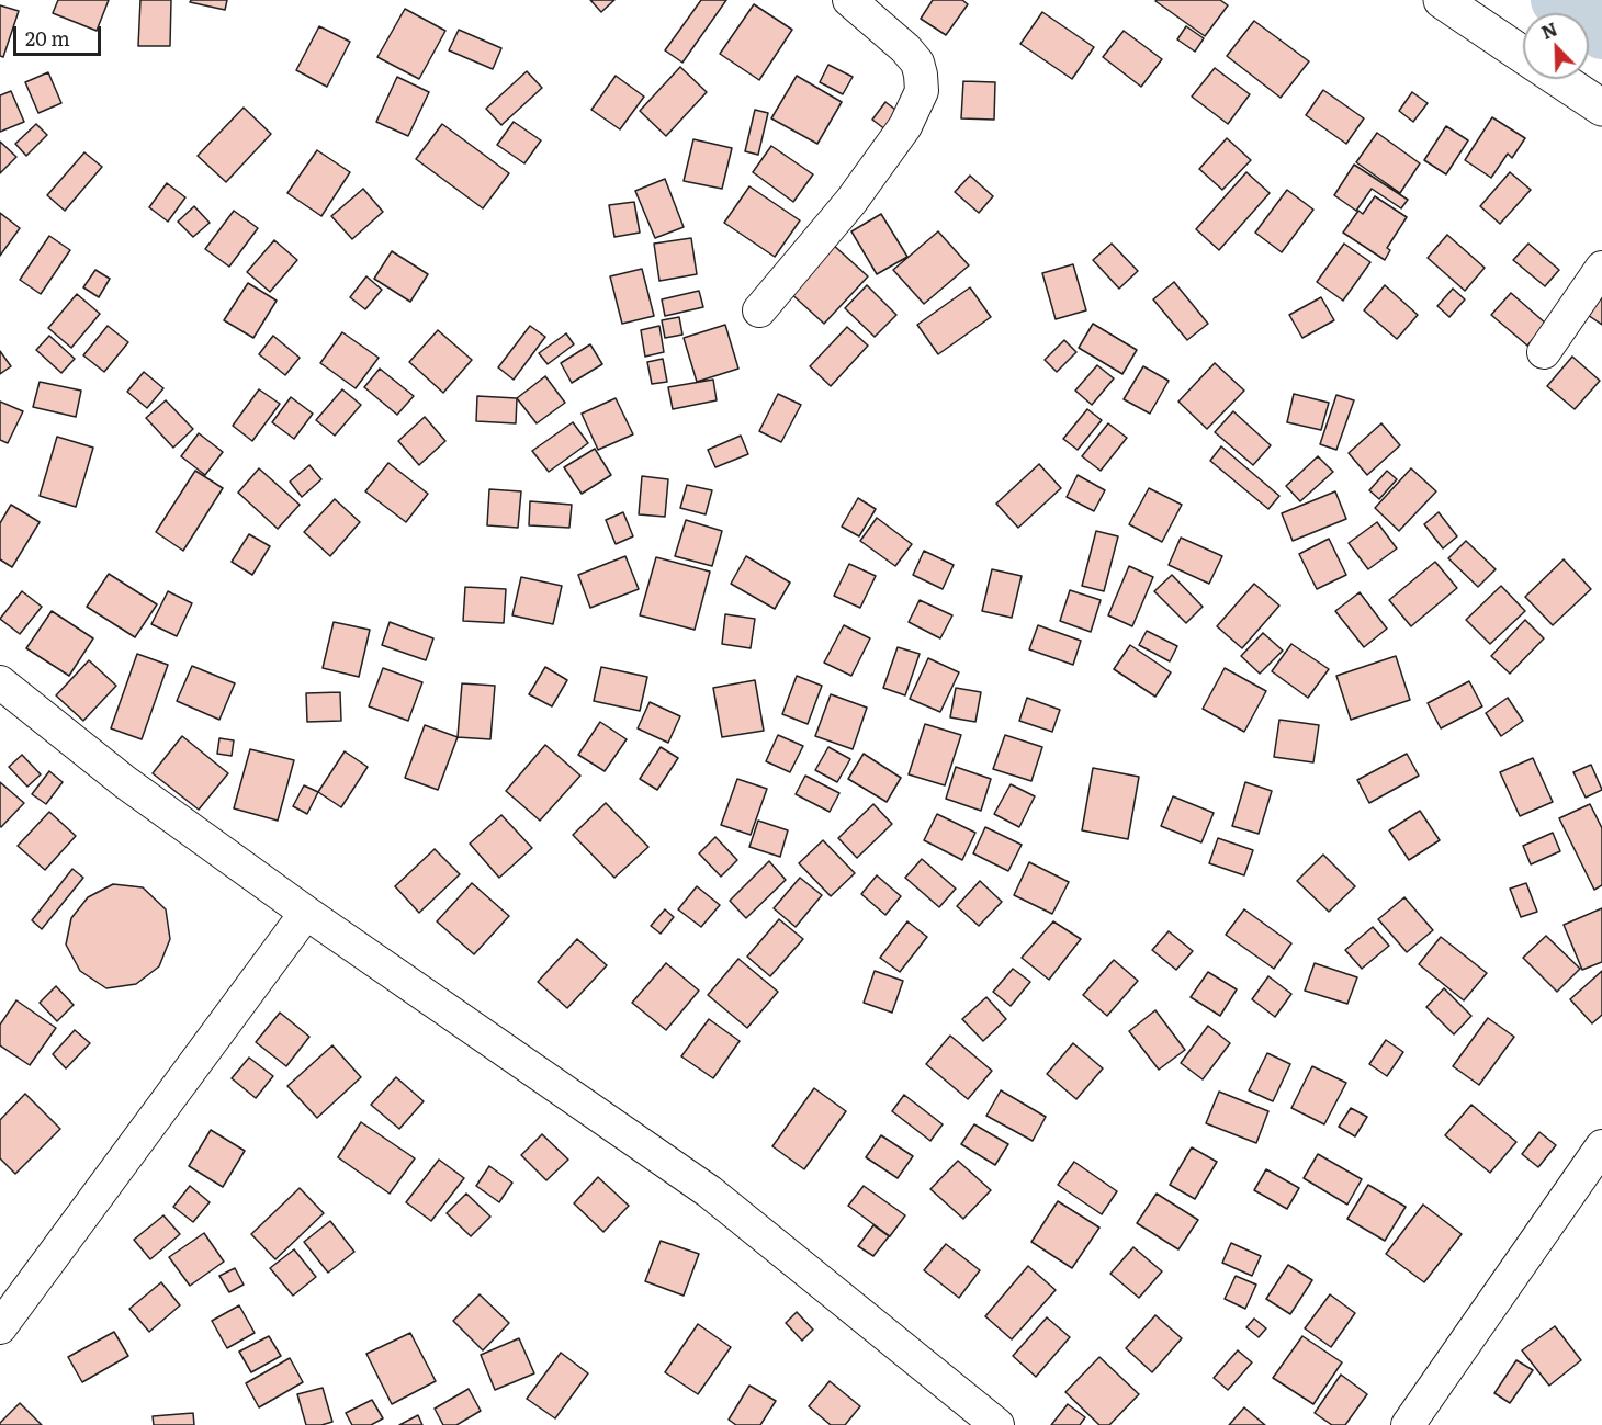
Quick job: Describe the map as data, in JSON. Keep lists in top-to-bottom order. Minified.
{"scale_bar":"20 m","north":"top left"}
